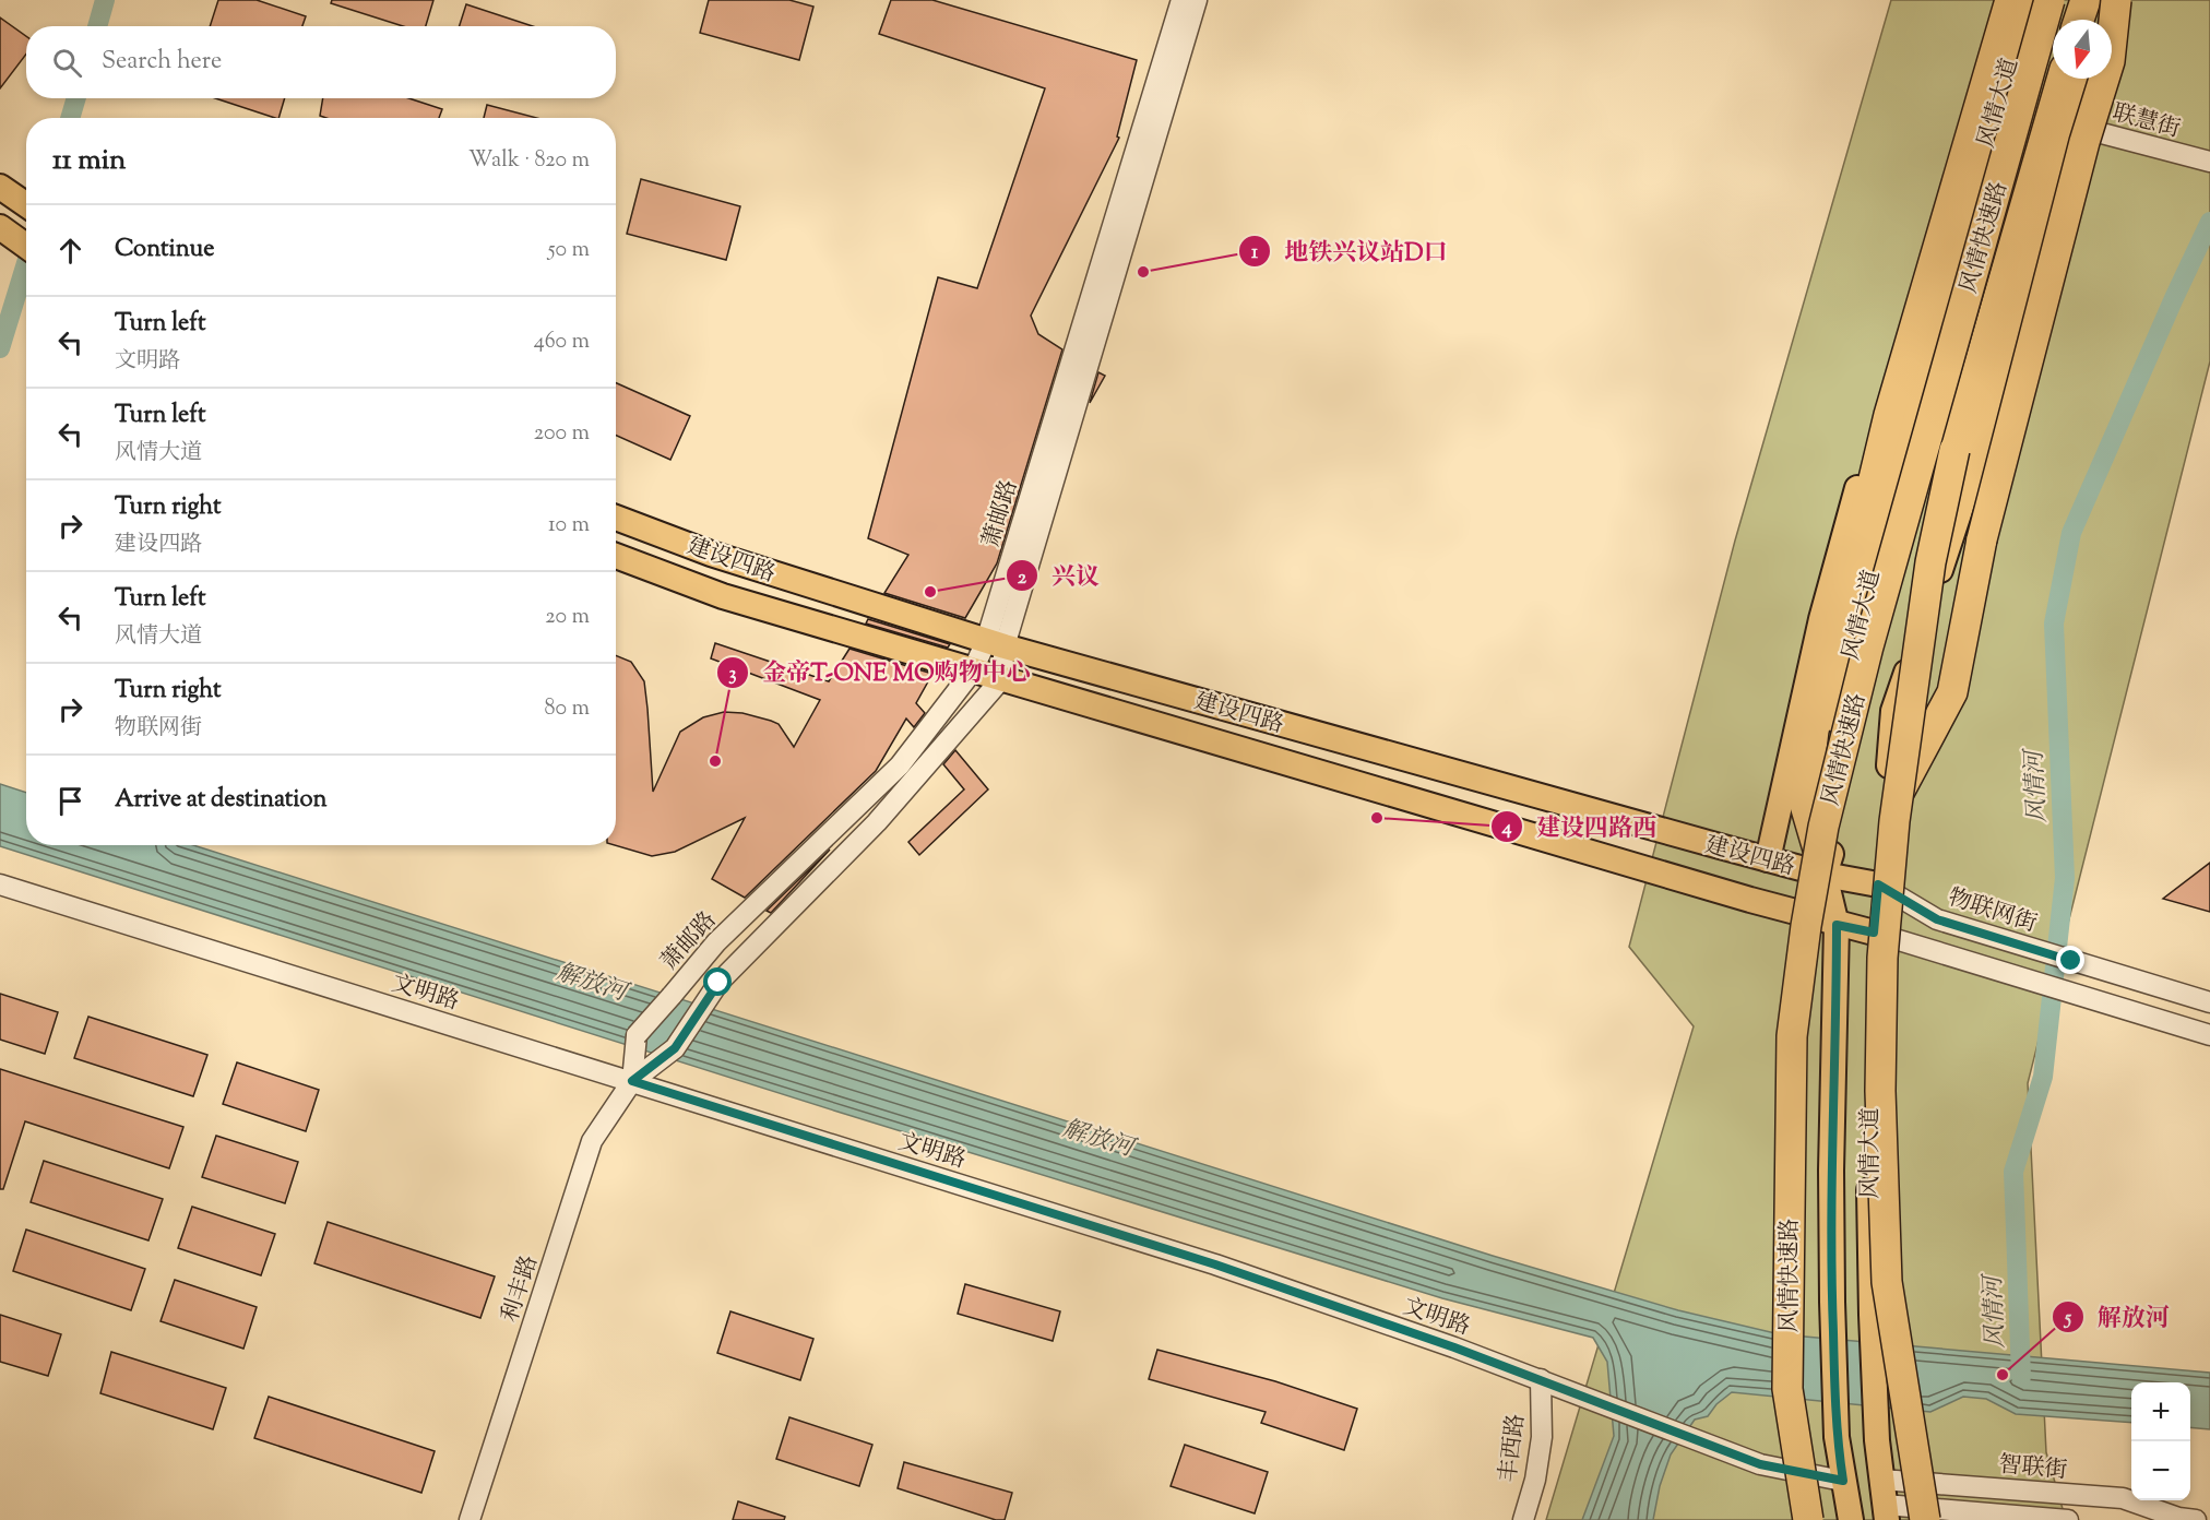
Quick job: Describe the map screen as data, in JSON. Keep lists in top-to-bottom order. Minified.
{"streets":{"highway":["风情快速路"],"main road":["风情大道","建设四路"],"street":["联慧街","萧邮路","物联网街","文明路","利丰路","丰西路","智联街"]},"crossings":[["风情大道","联慧街"],["风情大道","建设四路"],["风情大道","物联网街"],["风情大道","文明路"],["风情大道","智联街"],["萧邮路","建设四路"],["萧邮路","文明路"],["萧邮路","利丰路"],["建设四路","物联网街"],["文明路","利丰路"],["文明路","丰西路"]],"water":["风情河","解放河"],"places":["地铁兴议站D口","兴议","金帝T-ONE MO购物中心","建设四路西","解放河"],"north":"bottom","page":{"search":"Search here","heading":["11 min","Walk · 820 m"],"list":[["Continue","50 m"],["Turn left","文明路","460 m"],["Turn left","风情大道","200 m"],["Turn right","建设四路","10 m"],["Turn left","风情大道","20 m"],["Turn right","物联网街","80 m"],"Arrive at destination"],"map_buttons":["+","−"]}}
